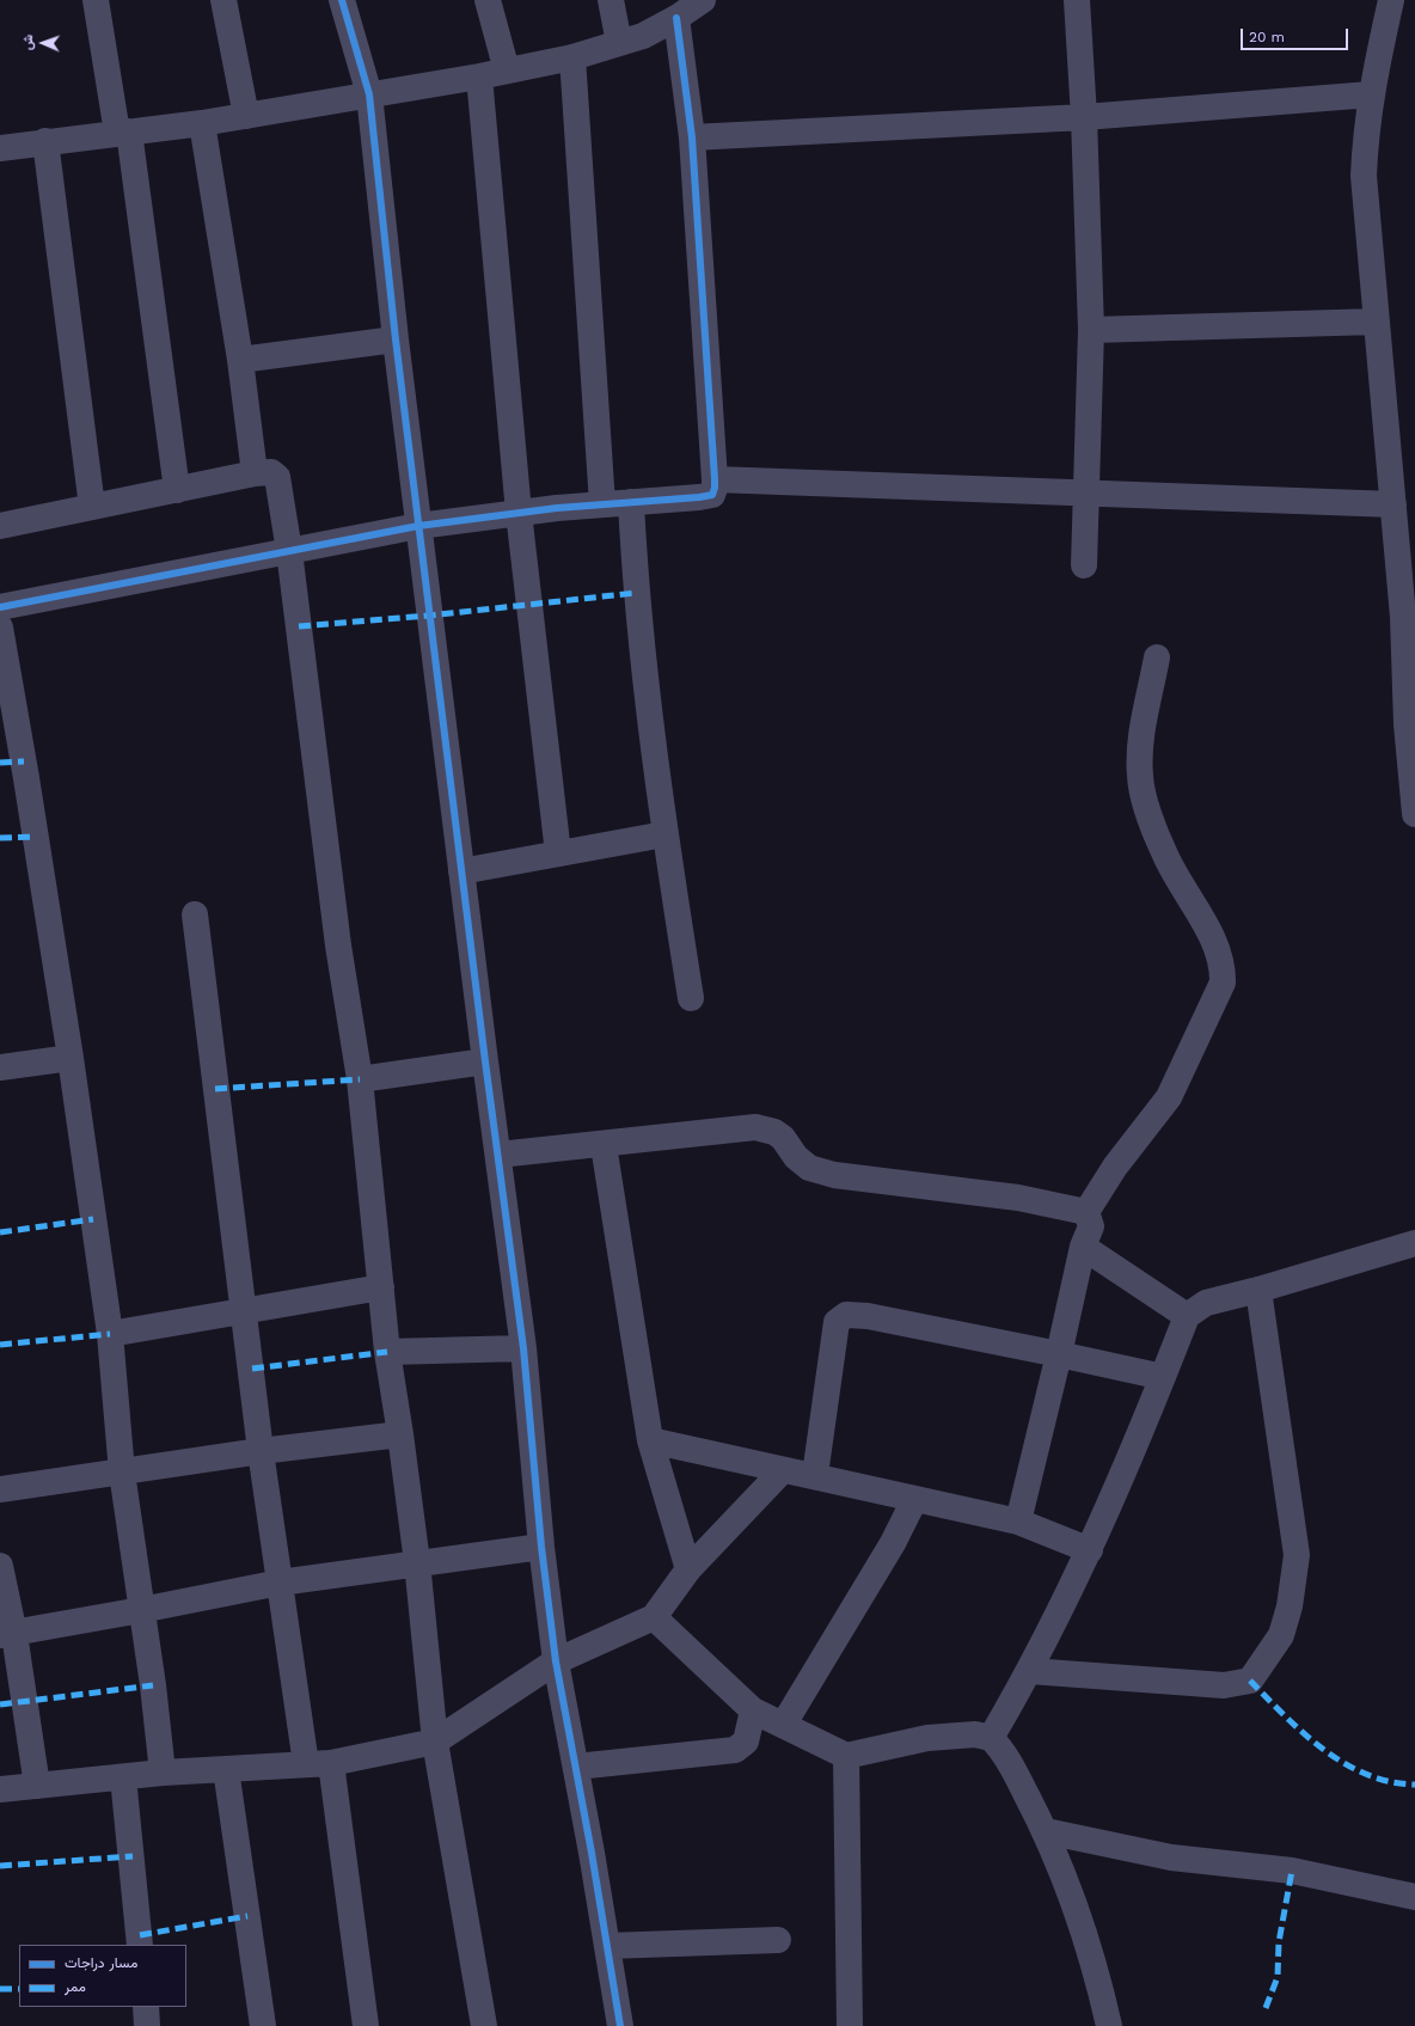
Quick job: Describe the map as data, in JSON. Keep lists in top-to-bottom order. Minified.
{"legend":["مسار دراجات","ممر"],"scale_bar":"20 m","north":"left"}
